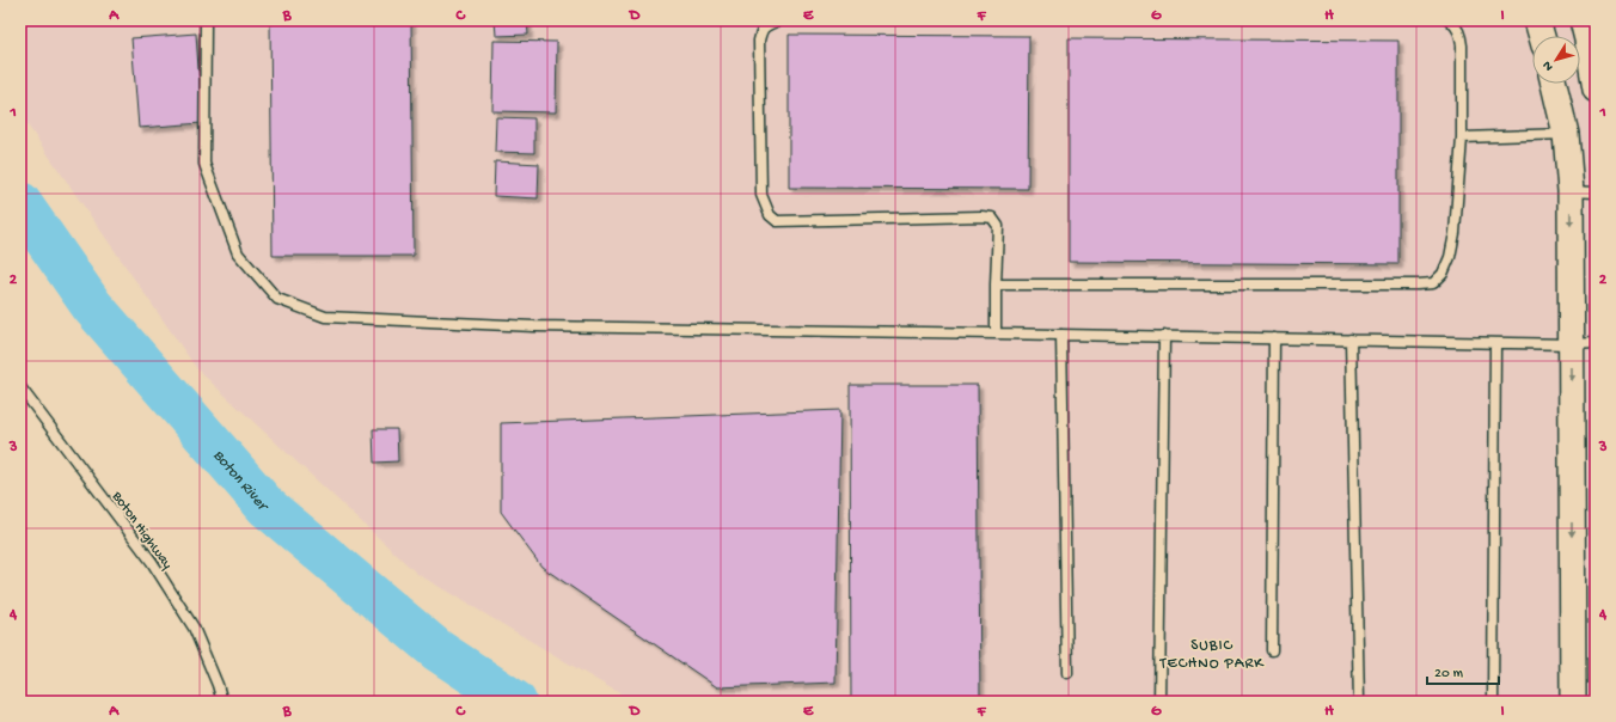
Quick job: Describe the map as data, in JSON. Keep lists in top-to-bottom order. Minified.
{"streets":{"lane":["Boton Highway"]},"districts":["SUBIC TECHNO PARK"],"water":["Boton River"],"scale_bar":"20 m","north":"bottom left","grid":{"columns":["A","B","C","D","E","F","G","H","I"],"rows":["1","2","3","4"]}}
